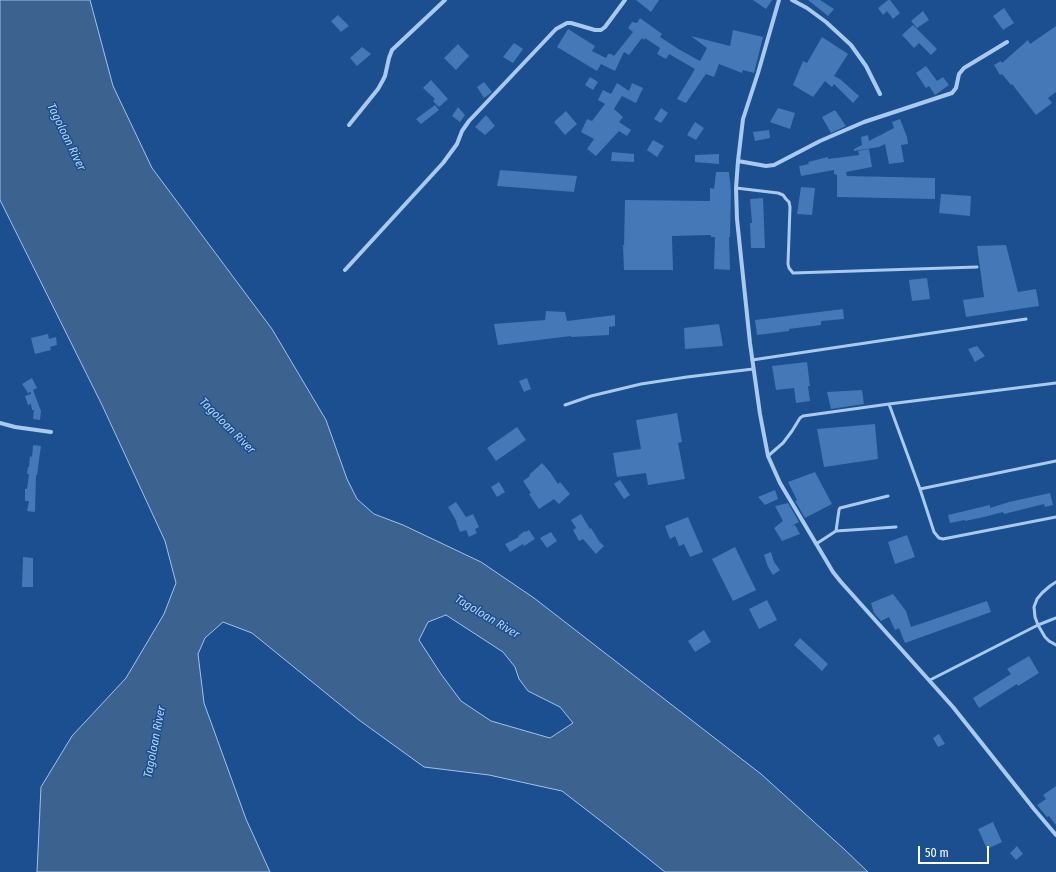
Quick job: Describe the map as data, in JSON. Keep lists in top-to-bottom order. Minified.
{"water":["Tagoloan River"],"scale_bar":"50 m"}
